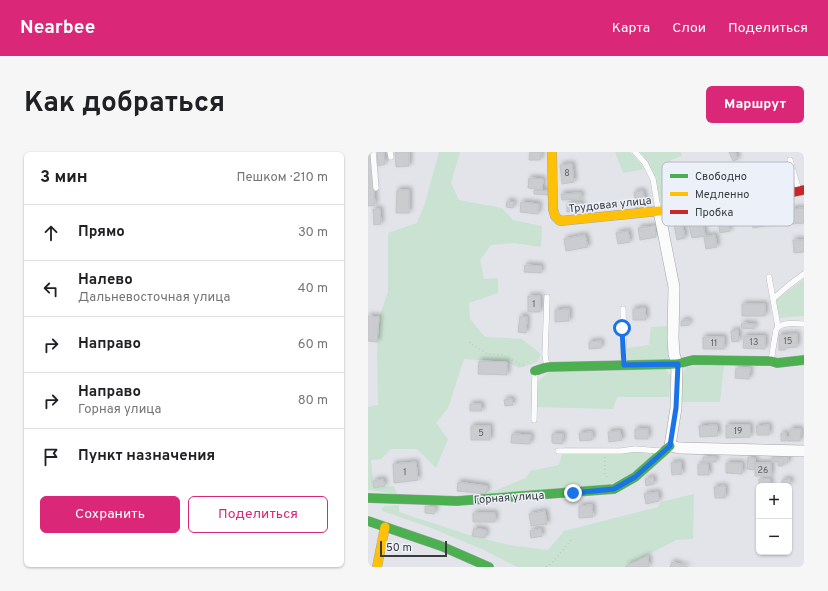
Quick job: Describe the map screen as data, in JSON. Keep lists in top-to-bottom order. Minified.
{"streets":{"street":["Трудовая улица","Горная улица"]},"house_numbers":["8","1","15","13","11","19","5","26","1"],"legend":["Свободно","Медленно","Пробка"],"scale_bar":"50 m","page":{"header":"Nearbee","nav":["Карта","Слои","Поделиться"],"title":"Как добраться","buttons":["Маршрут",["Сохранить","Поделиться"]],"heading":["3 мин","Пешком · 210 m"],"list":[["Прямо","30 m"],["Налево","Дальневосточная улица","40 m"],["Направо","60 m"],["Направо","Горная улица","80 m"],"Пункт назначения"],"map_buttons":["+","−"],"scale":"50 m"}}
